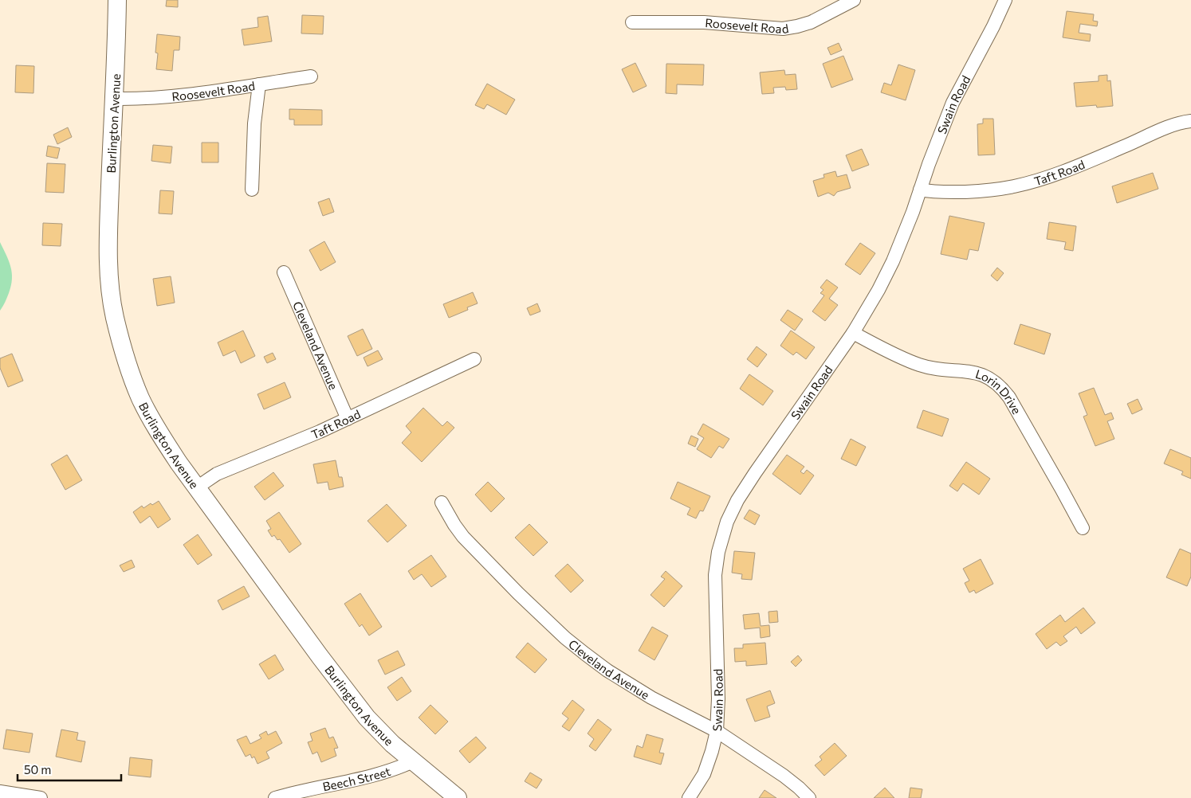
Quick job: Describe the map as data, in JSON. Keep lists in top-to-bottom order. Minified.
{"streets":{"main road":["Burlington Avenue"],"street":["Roosevelt Road","Swain Road","Taft Road","Cleveland Avenue","Lorin Drive","Beech Street"]},"crossings":[["Roosevelt Road","Burlington Avenue"],["Swain Road","Taft Road"],["Swain Road","Cleveland Avenue"],["Swain Road","Lorin Drive"],["Burlington Avenue","Taft Road"],["Burlington Avenue","Beech Street"],["Taft Road","Cleveland Avenue"]],"scale_bar":"50 m"}
